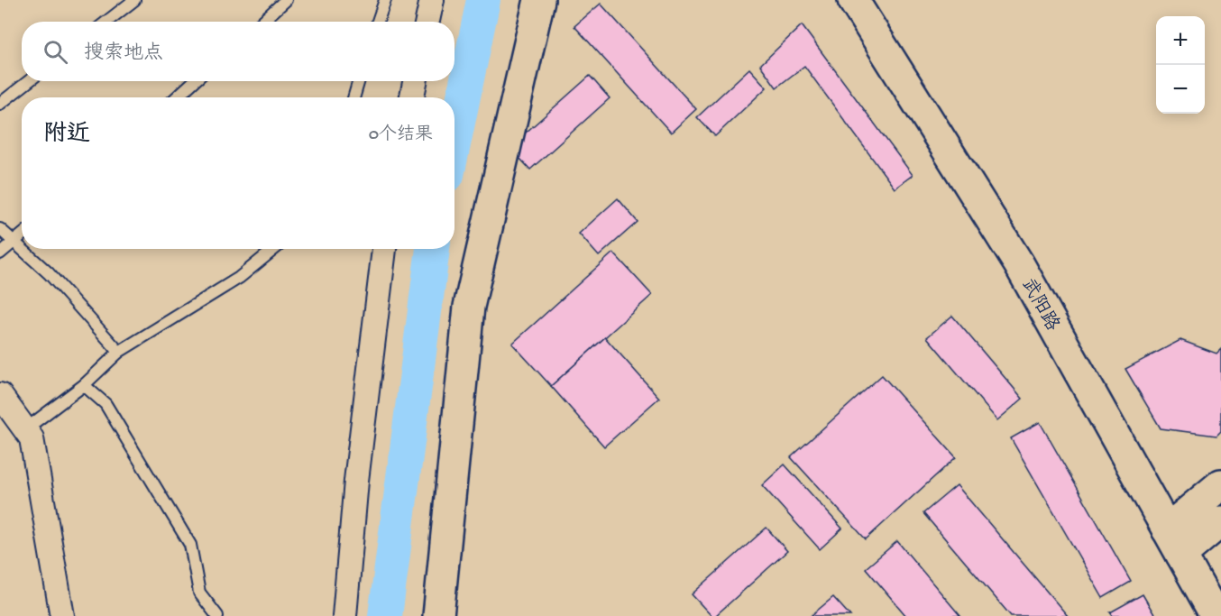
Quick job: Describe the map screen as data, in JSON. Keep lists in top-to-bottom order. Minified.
{"streets":{"street":["武阳路"]},"page":{"map_buttons":["+","−"],"search":"搜索地点","heading":["附近","0个结果"]}}
